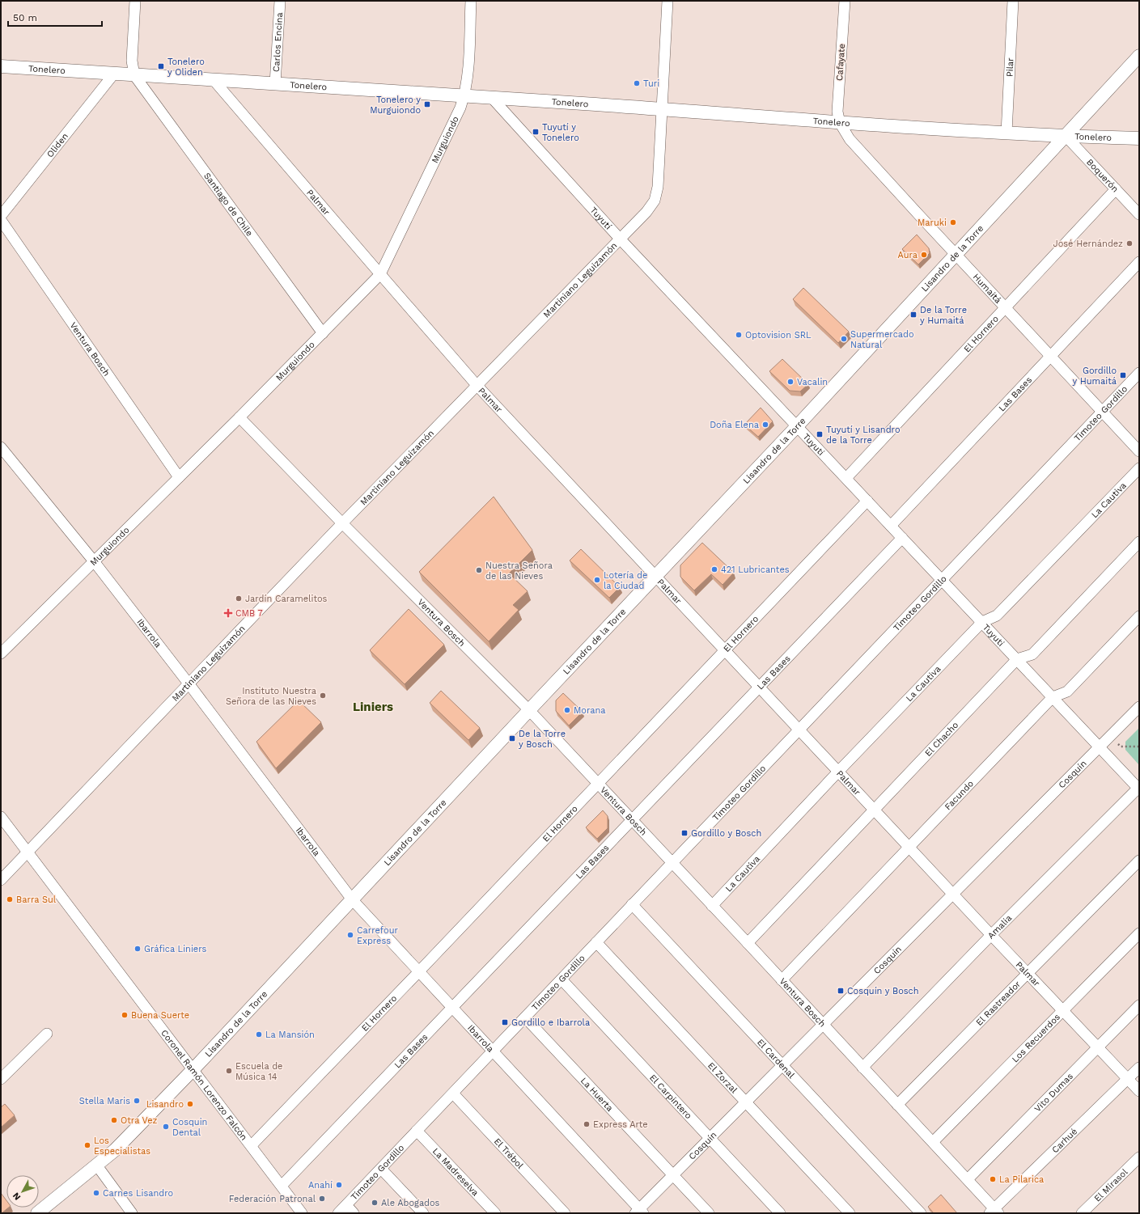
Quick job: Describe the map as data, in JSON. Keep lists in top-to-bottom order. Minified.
{"streets":{"street":["Carlos Encina","Cafayate","Pilar","Tonelero","Murguiondo","Oliden","Boquerón","Palmar","Santiago de Chile","Tuyutí","Lisandro de la Torre","Martiniano Leguizamón","Humaitá","El Hornero","Ventura Bosch","Las Bases","Timoteo Gordillo","La Cautiva","Ibarrola","El Chacho","Cosquín","Facundo","Amalia","El Rastreador","Los Recuerdos","El Cardenal","El Zorzal","Coronel Ramón Lorenzo Falcón","Vito Dumas","La Huerta","El Carpintero","Carhué","El Trébol","La Madreselva","El Mirasol"]},"crossings":[["Carlos Encina","Tonelero"],["Cafayate","Tonelero"],["Cafayate","Humaitá"],["Pilar","Tonelero"],["Tonelero","Murguiondo"],["Tonelero","Oliden"],["Tonelero","Boquerón"],["Tonelero","Palmar"],["Tonelero","Santiago de Chile"],["Tonelero","Tuyutí"],["Tonelero","Lisandro de la Torre"],["Tonelero","Martiniano Leguizamón"],["Tonelero","Humaitá"],["Murguiondo","Palmar"],["Murguiondo","Santiago de Chile"],["Murguiondo","Ventura Bosch"],["Murguiondo","Ibarrola"],["Boquerón","Lisandro de la Torre"],["Boquerón","El Hornero"],["Palmar","Lisandro de la Torre"],["Palmar","Martiniano Leguizamón"],["Palmar","El Hornero"],["Palmar","Las Bases"],["Palmar","Timoteo Gordillo"],["Palmar","La Cautiva"],["Palmar","El Chacho"],["Palmar","Cosquín"],["Palmar","Facundo"],["Palmar","Amalia"],["Palmar","El Rastreador"],["Palmar","Los Recuerdos"],["Palmar","Vito Dumas"],["Palmar","Carhué"],["Tuyutí","Lisandro de la Torre"],["Tuyutí","Martiniano Leguizamón"],["Tuyutí","El Hornero"],["Tuyutí","Las Bases"],["Tuyutí","Timoteo Gordillo"],["Tuyutí","La Cautiva"],["Tuyutí","El Chacho"],["Tuyutí","Cosquín"],["Tuyutí","Facundo"],["Tuyutí","Amalia"],["Lisandro de la Torre","Humaitá"],["Lisandro de la Torre","Ventura Bosch"],["Lisandro de la Torre","Ibarrola"],["Lisandro de la Torre","Coronel Ramón Lorenzo Falcón"],["Martiniano Leguizamón","Ventura Bosch"],["Martiniano Leguizamón","Ibarrola"],["Martiniano Leguizamón","Coronel Ramón Lorenzo Falcón"],["Humaitá","El Hornero"],["Humaitá","Las Bases"],["Humaitá","Timoteo Gordillo"],["El Hornero","Ventura Bosch"],["El Hornero","Ibarrola"],["El Hornero","Coronel Ramón Lorenzo Falcón"],["Ventura Bosch","Las Bases"],["Ventura Bosch","Timoteo Gordillo"],["Ventura Bosch","La Cautiva"],["Ventura Bosch","El Chacho"],["Ventura Bosch","Cosquín"],["Ventura Bosch","Facundo"],["Ventura Bosch","Amalia"],["Ventura Bosch","El Rastreador"],["Ventura Bosch","Los Recuerdos"],["Ventura Bosch","Vito Dumas"],["Ventura Bosch","Carhué"],["Las Bases","Ibarrola"],["Las Bases","Coronel Ramón Lorenzo Falcón"],["Timoteo Gordillo","Ibarrola"],["Timoteo Gordillo","El Cardenal"],["Timoteo Gordillo","El Zorzal"],["Timoteo Gordillo","La Huerta"],["Timoteo Gordillo","El Carpintero"],["Timoteo Gordillo","El Trébol"],["Timoteo Gordillo","La Madreselva"],["Ibarrola","Cosquín"],["Cosquín","El Cardenal"],["Cosquín","El Zorzal"],["Cosquín","La Huerta"],["Cosquín","El Carpintero"]],"districts":["Liniers"],"places":{"transit":["Tonelero y Oliden","Tonelero y Murguiondo","Tuyutí y Tonelero","De la Torre y Humaitá","Gordillo y Humaitá","Tuyutí y Lisandro de la Torre","De la Torre y Bosch","Gordillo y Bosch","Cosquín y Bosch","Gordillo e Ibarrola"],"other":["Turi","Maruki","José Hernández","Aura","Optovision SRL","Supermercado Natural","Vacalin","Doña Elena","421 Lubricantes","Nuestra Señora de las Nieves","Lotería de la Ciudad","Jardín Caramelitos","Instituto Nuestra Señora de las Nieves","Morana","Barra Sul","Carrefour Express","Gráfica Liniers","Buena Suerte","La Mansión","Escuela de Música 14","Stella Maris","Lisandro","Otra Vez","Express Arte","Cosquin Dental","Los Especialistas","La Pilarica","Anahí","Carnes Lisandro","Federación Patronal","Ale Abogados"],"health":["CMB 7"]},"scale_bar":"50 m","north":"bottom left"}
